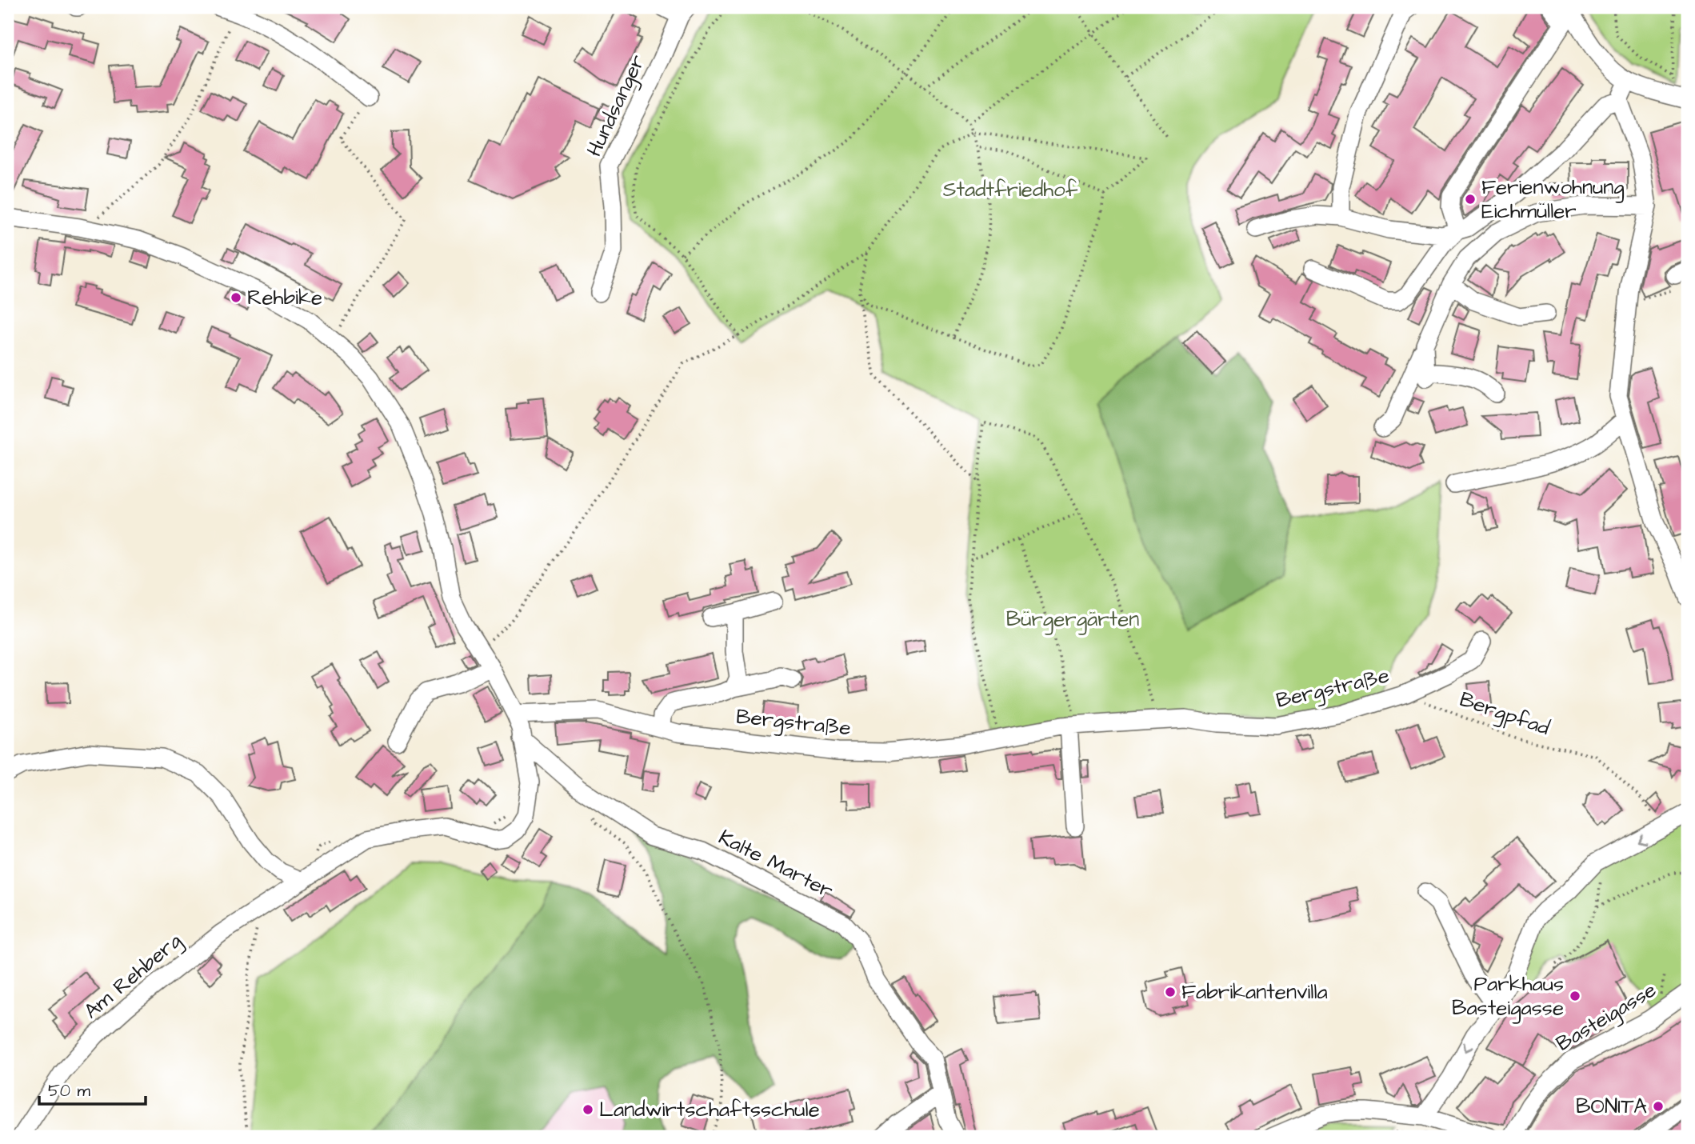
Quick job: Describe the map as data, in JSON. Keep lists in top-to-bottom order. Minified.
{"streets":{"street":["Hundsanger","Bergstraße","Kalte Marter","Am Rehberg","Basteigasse"],"path":["Bergpfad"]},"crossings":[["Bergstraße","Bergpfad"],["Bergstraße","Kalte Marter"],["Bergstraße","Am Rehberg"],["Kalte Marter","Am Rehberg"]],"parks":["Stadtfriedhof","Bürgergärten"],"places":["Ferienwohnung Eichmüller","Rehbike","Fabrikantenvilla","Parkhaus Basteigasse","BONITA","Landwirtschaftsschule"],"scale_bar":"50 m"}
